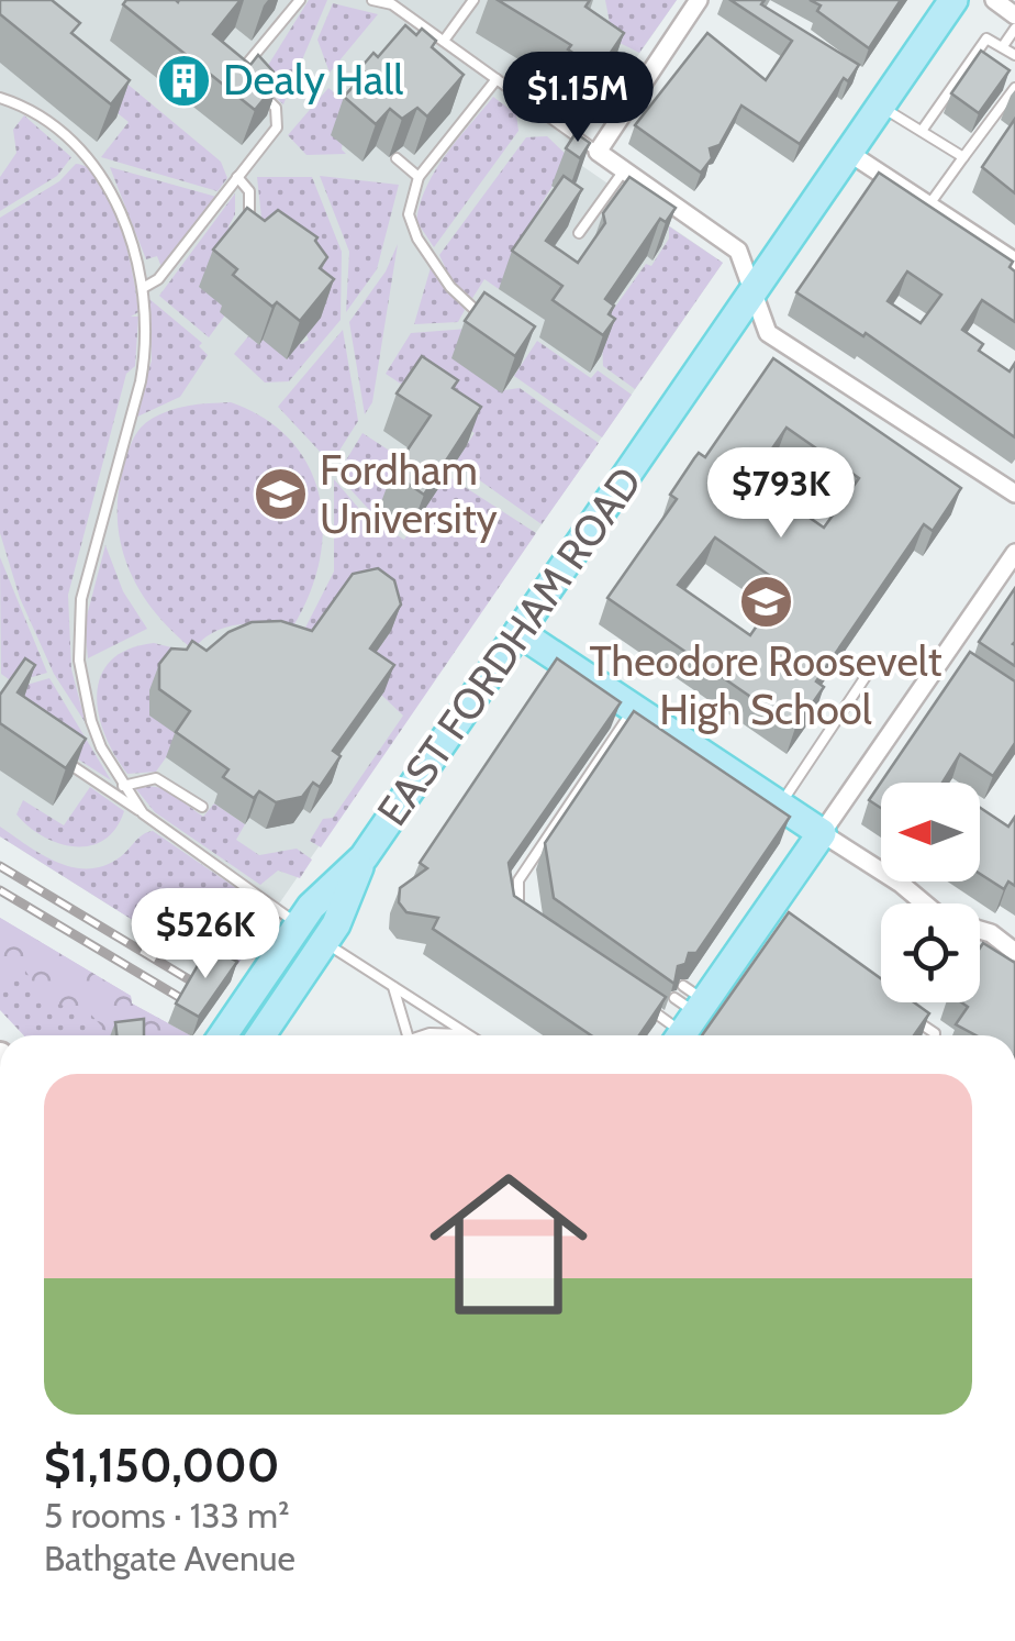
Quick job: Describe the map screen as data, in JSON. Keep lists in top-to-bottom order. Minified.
{"streets":{"main road":["EAST FORDHAM ROAD"]},"places":{"building":["Dealy Hall"],"school or university":["Fordham University","Theodore Roosevelt High School"]},"north":"left","page":{"price":["$1.15M","$793K","$526K"],"list":[{"name":"$1,150,000","note":"5 rooms · 133 m² · Bathgate Avenue"}]}}
